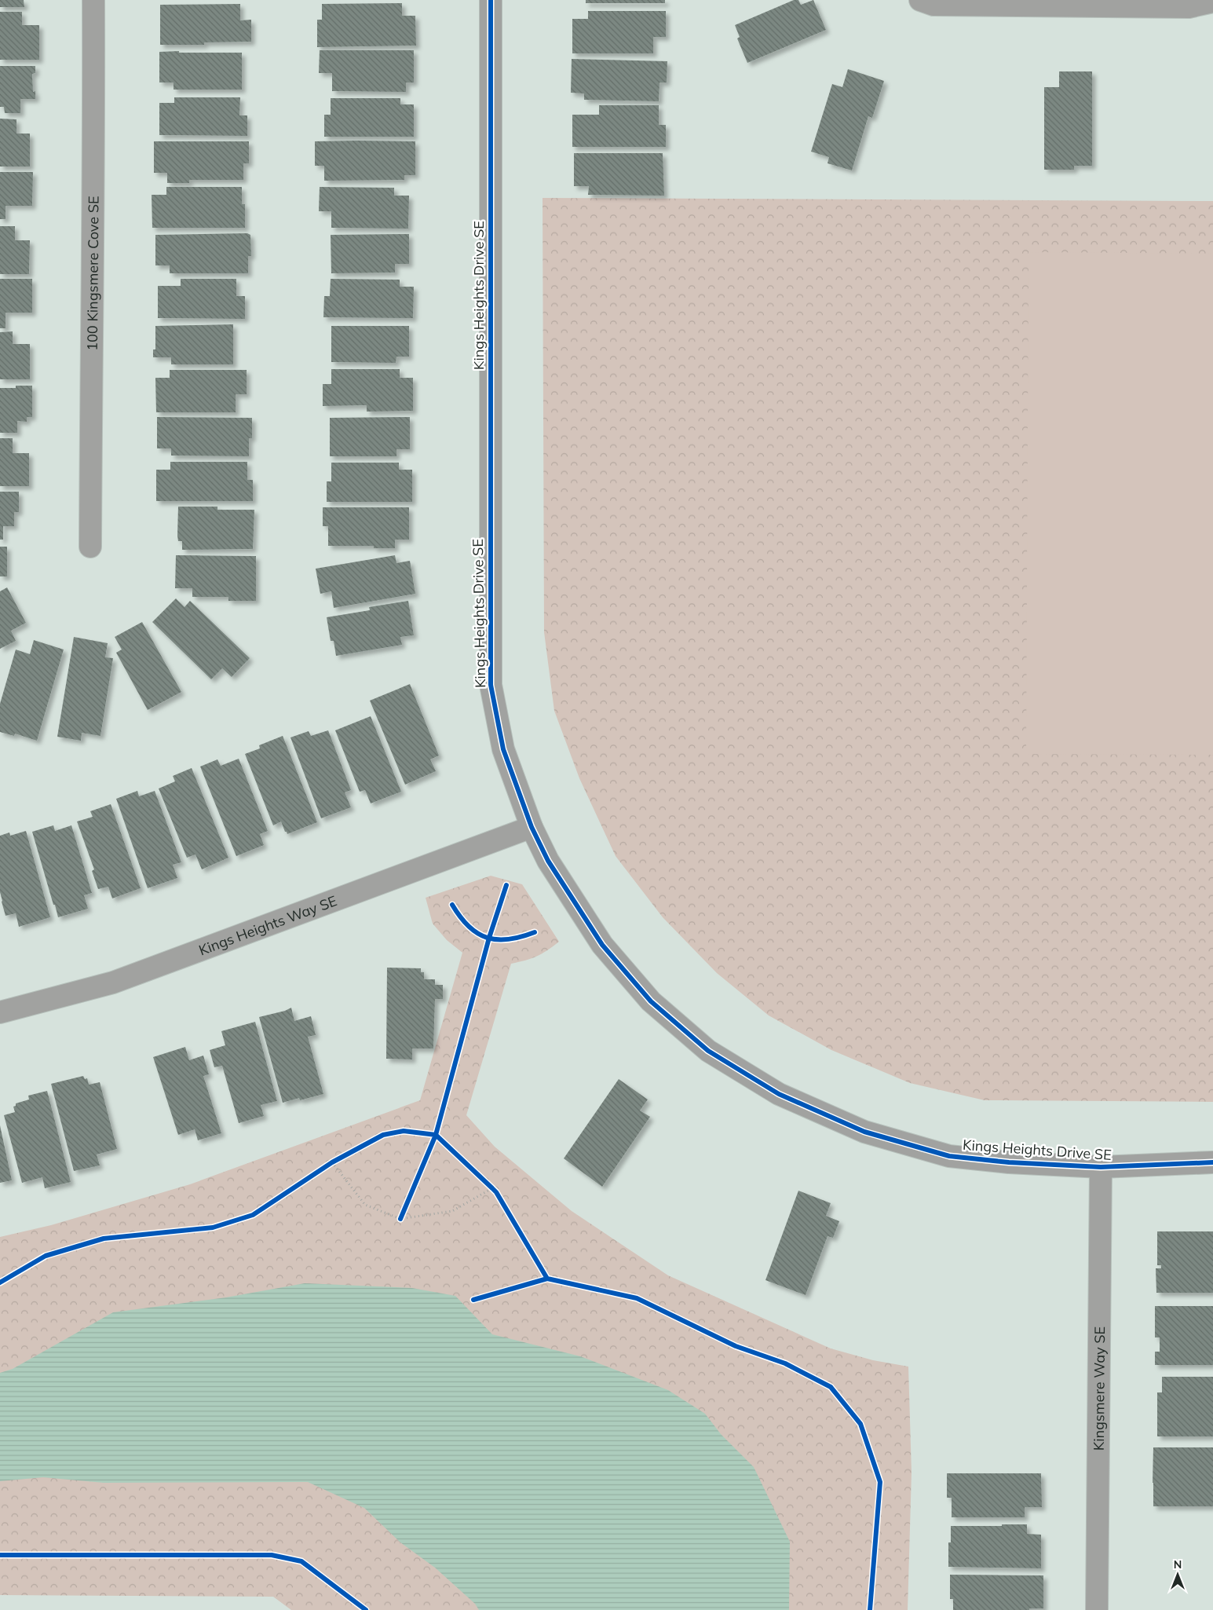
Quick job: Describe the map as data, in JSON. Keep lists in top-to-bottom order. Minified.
{"streets":{"street":["100 Kingsmere Cove SE","Kings Heights Drive SE","Kings Heights Way SE","Kingsmere Way SE"]},"crossings":[["Kings Heights Drive SE","Kings Heights Way SE"],["Kings Heights Drive SE","Kingsmere Way SE"]],"north":"top"}
